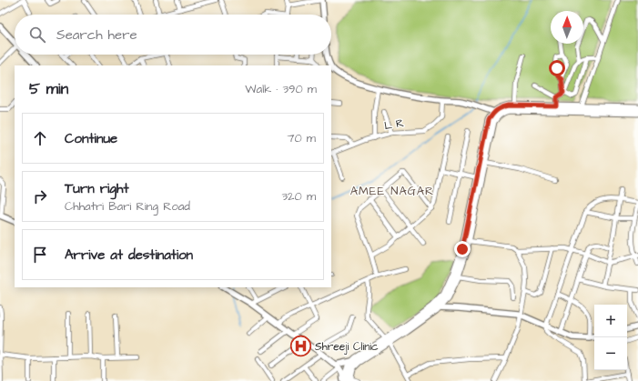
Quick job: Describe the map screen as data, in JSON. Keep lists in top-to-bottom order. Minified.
{"streets":{"street":["L R"]},"districts":["AMEE NAGAR"],"places":{"hospital":["Shreeji Clinic"]},"north":"top","page":{"search":"Search here","heading":["5 min","Walk · 390 m"],"list":[["Continue","70 m"],["Turn right","Chhatri Bari Ring Road","320 m"],"Arrive at destination"],"map_buttons":["+","−"]}}
